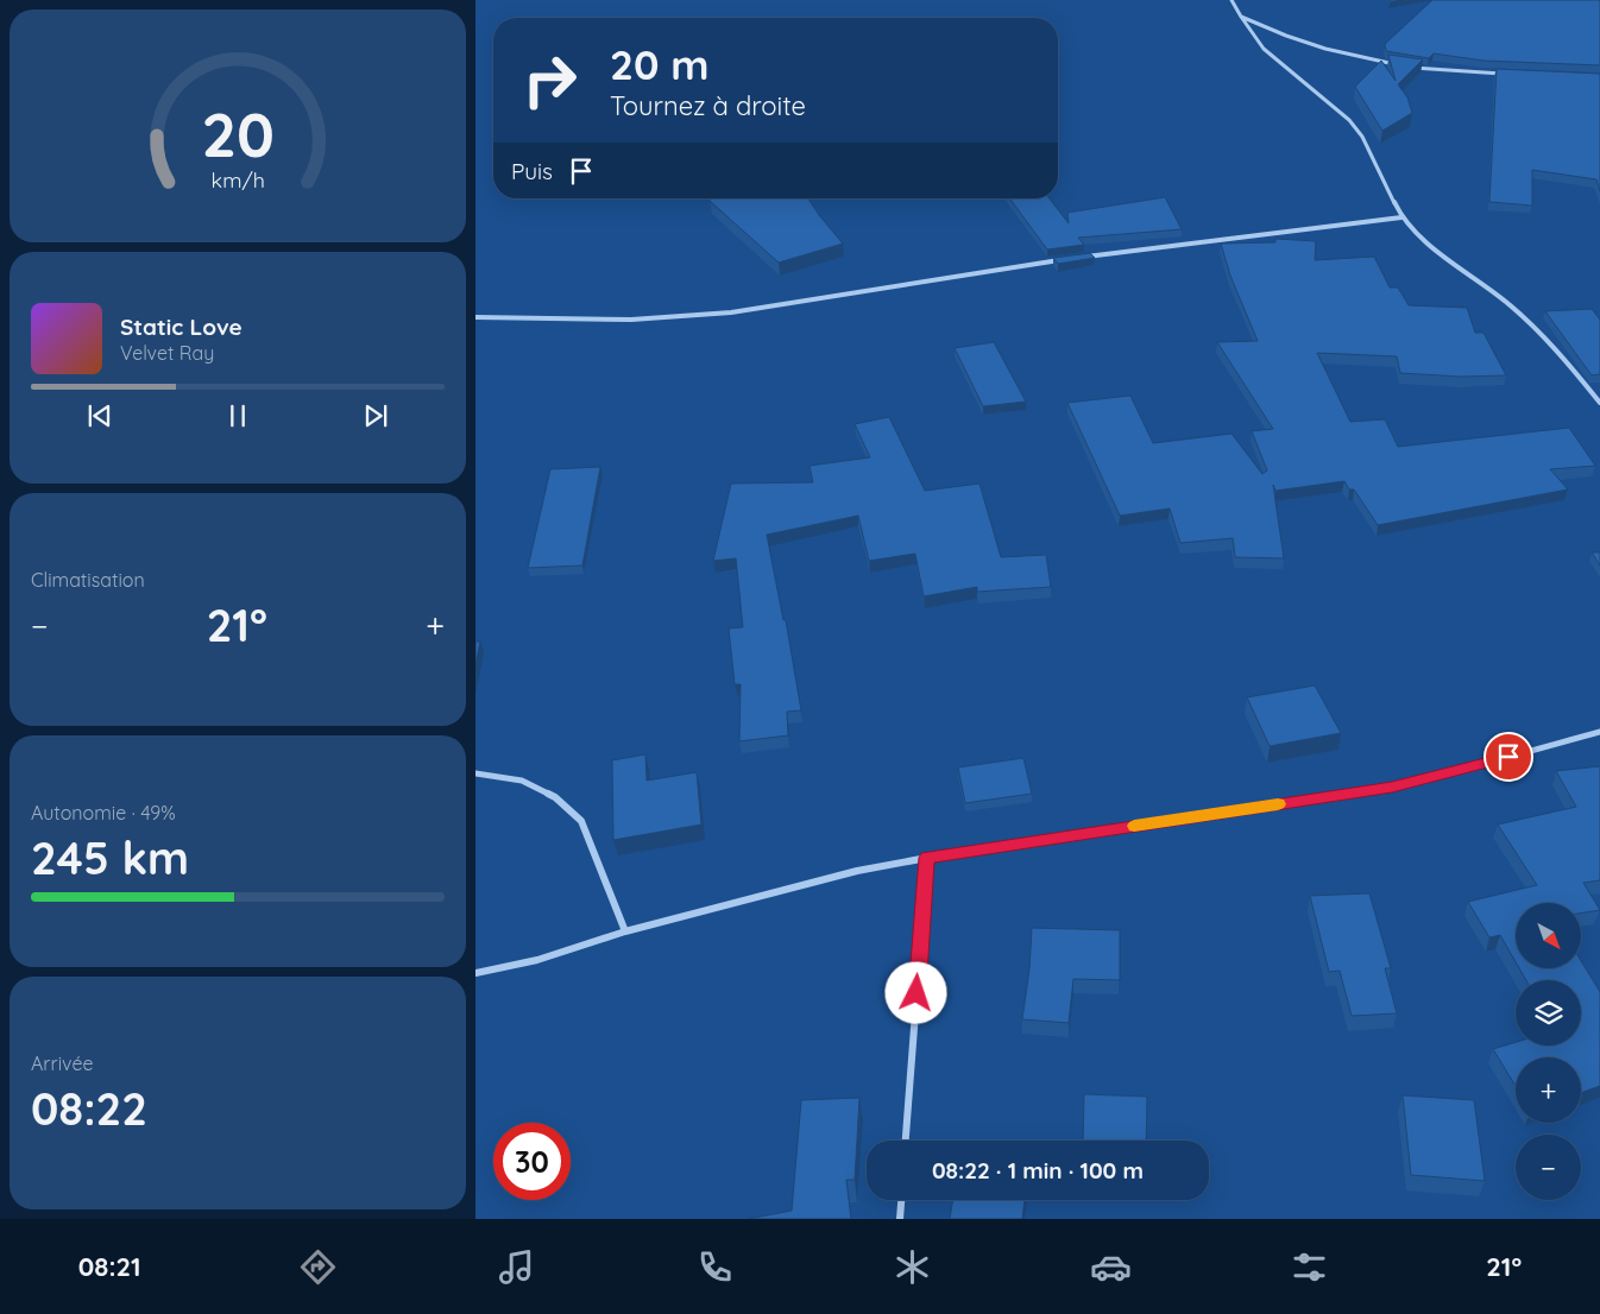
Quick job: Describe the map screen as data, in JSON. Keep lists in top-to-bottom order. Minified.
{"north":"bottom right","page":{"turn":["20 m","Tournez à droite"],"then":"Puis","song":["Static Love","Velvet Ray"],"tile":["Climatisation",["Autonomie · 49%","245 km"],["Arrivée","08:22"]],"heat":["−","21°","+"],"map_buttons":["+","−"],"limit":"30","trip":"08:22 · 1 min · 100 m","tabs":["08:21","21°"],"gauge":["20","km/h"]}}
